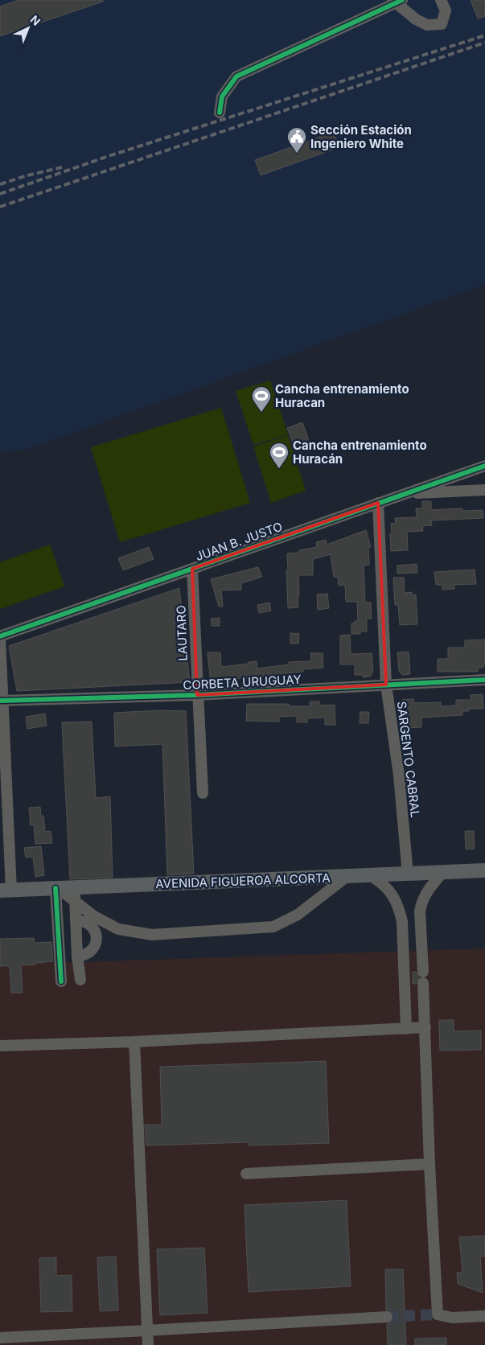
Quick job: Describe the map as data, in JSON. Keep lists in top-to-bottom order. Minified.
{"streets":{"main road":["AVENIDA FIGUEROA ALCORTA"],"street":["JUAN B. JUSTO","LAUTARO","CORBETA URUGUAY","SARGENTO CABRAL"]},"crossings":[["JUAN B. JUSTO","LAUTARO"],["JUAN B. JUSTO","SARGENTO CABRAL"],["LAUTARO","CORBETA URUGUAY"],["CORBETA URUGUAY","SARGENTO CABRAL"],["SARGENTO CABRAL","AVENIDA FIGUEROA ALCORTA"]],"places":{"public building":["Sección Estación Ingeniero White"],"sports":["Cancha entrenamiento Huracan","Cancha entrenamiento Huracán"]},"north":"top right"}
